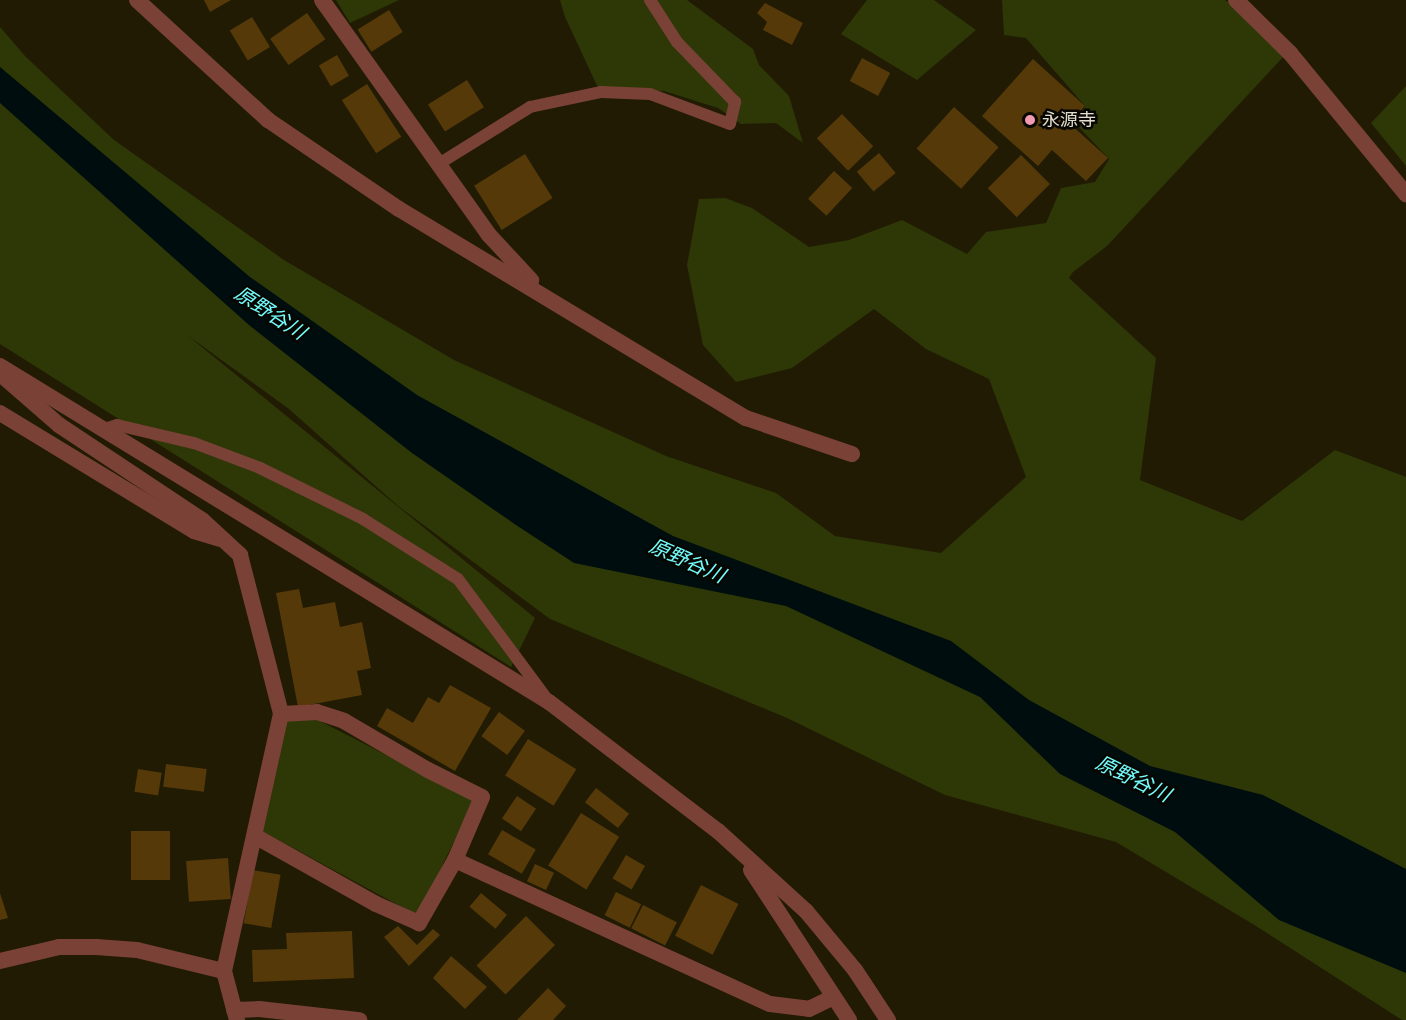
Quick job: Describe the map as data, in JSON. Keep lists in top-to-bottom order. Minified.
{"water":["原野谷川"],"places":["永源寺"]}
